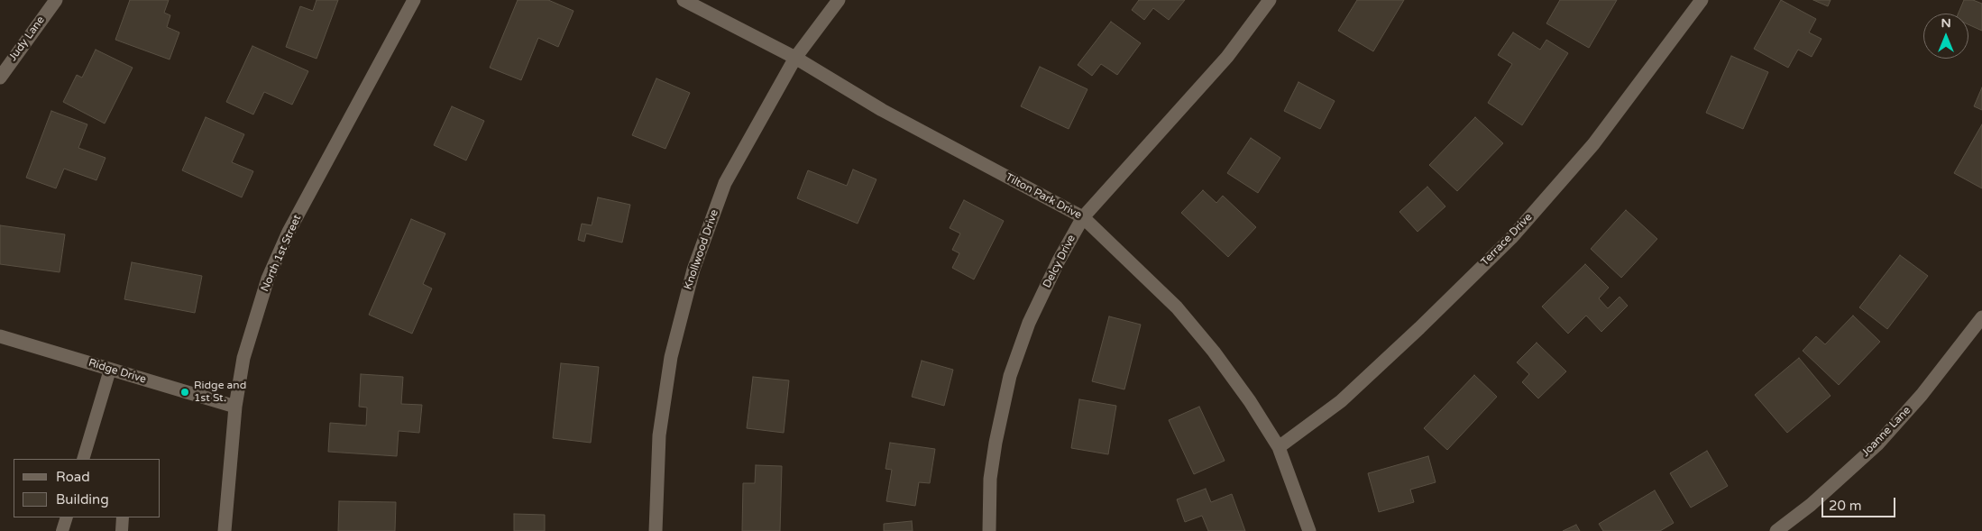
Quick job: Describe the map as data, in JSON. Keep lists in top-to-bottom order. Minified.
{"streets":{"street":["Judy Lane","Tilton Park Drive","Terrace Drive","Knollwood Drive","North 1st Street","Delcy Drive","Ridge Drive","Joanne Lane"]},"crossings":[["Tilton Park Drive","Terrace Drive"],["Tilton Park Drive","Knollwood Drive"],["Tilton Park Drive","Delcy Drive"],["North 1st Street","Ridge Drive"]],"places":["Ridge and 1st St."],"legend":["Road","Building"],"scale_bar":"20 m","north":"top"}
